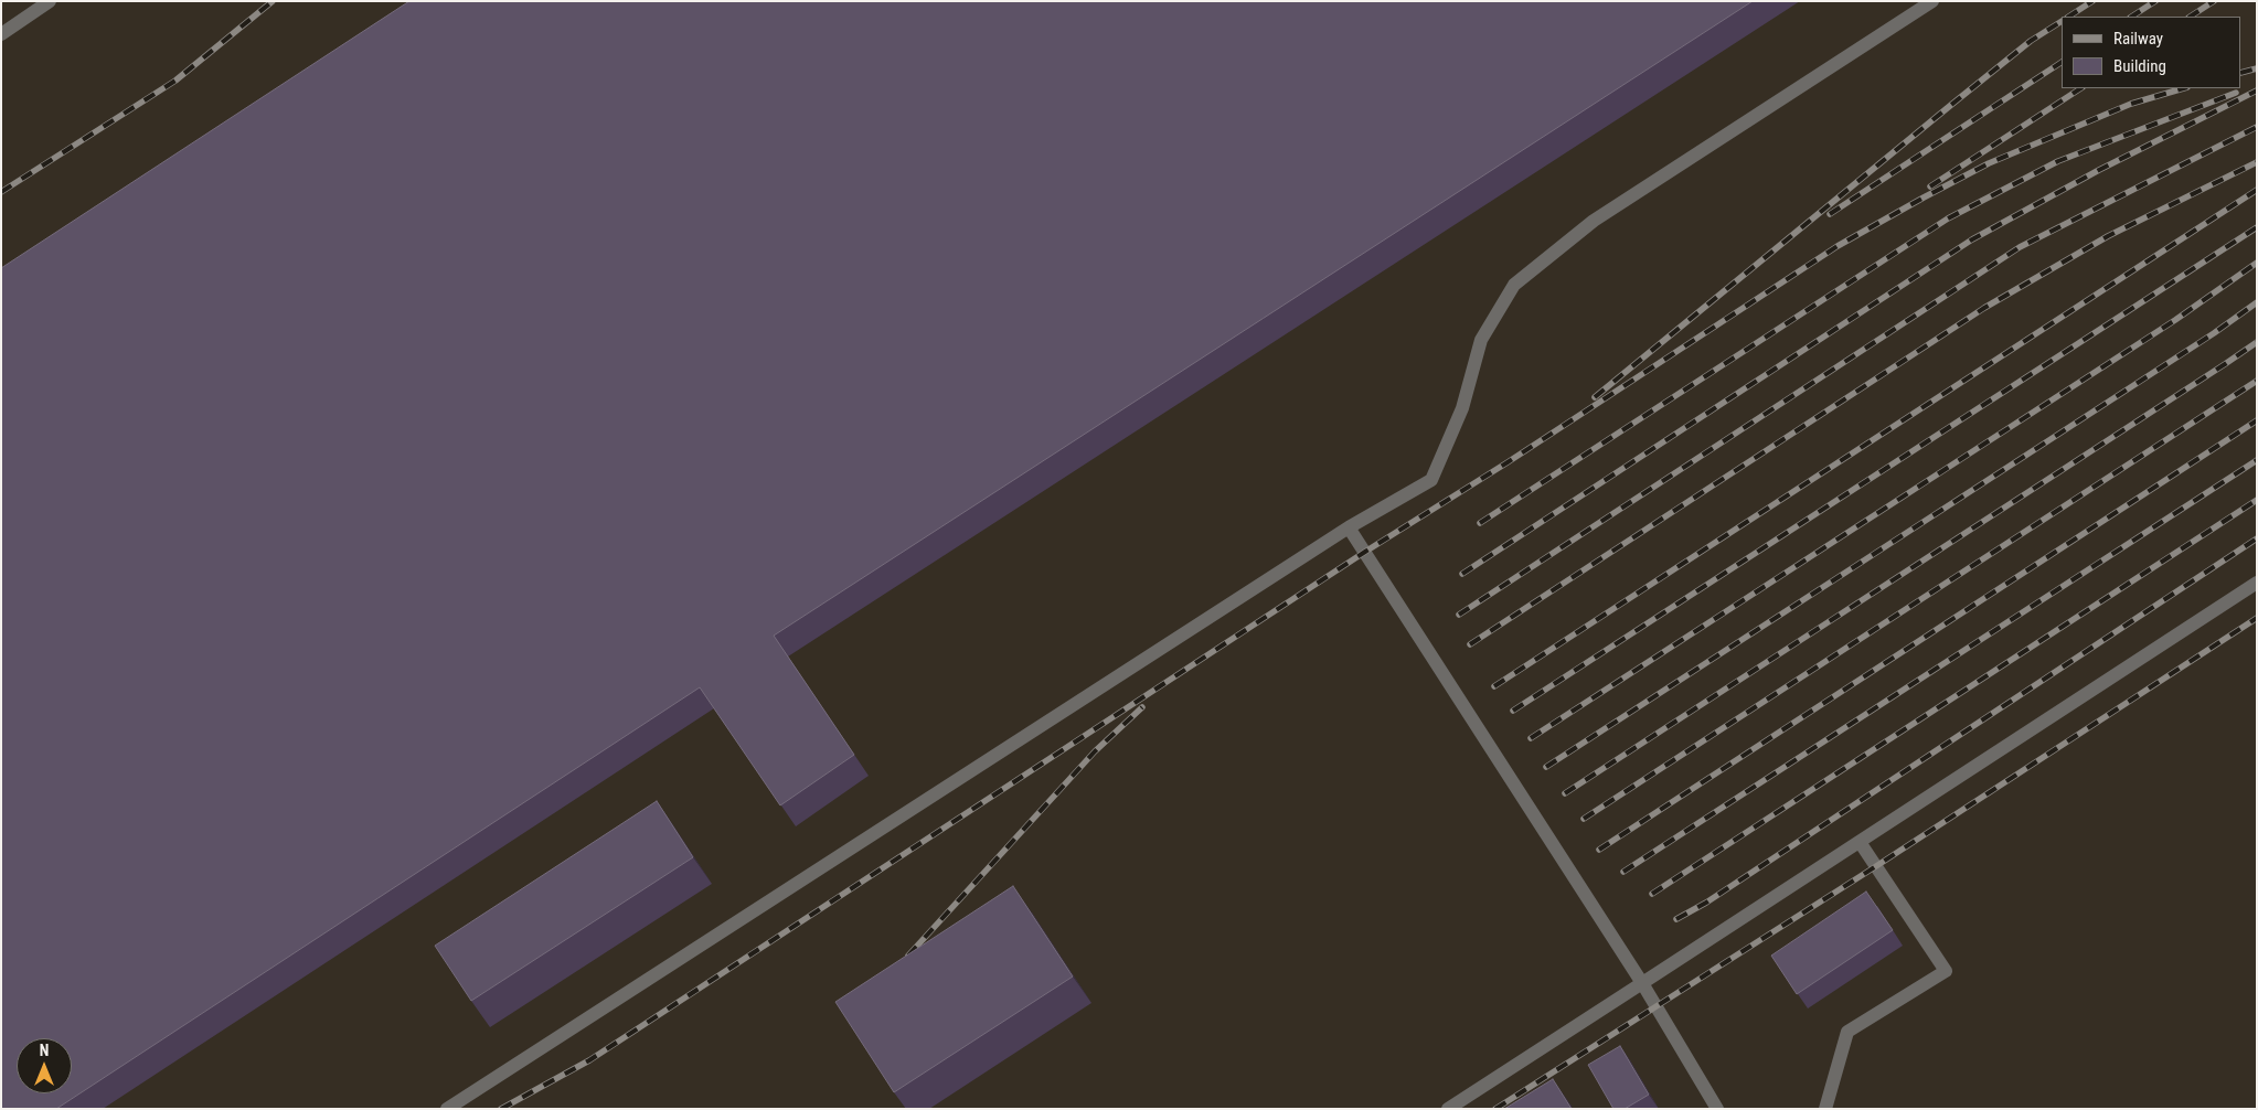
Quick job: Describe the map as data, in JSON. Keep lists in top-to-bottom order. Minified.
{"legend":["Railway","Building"],"north":"top"}
